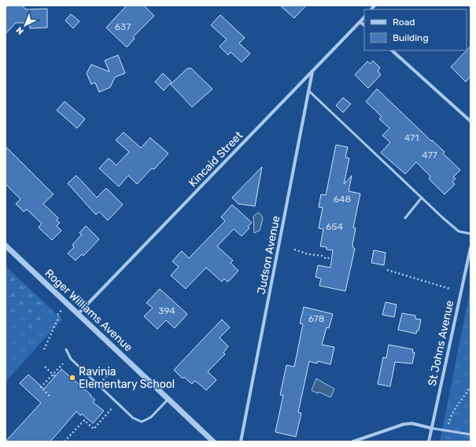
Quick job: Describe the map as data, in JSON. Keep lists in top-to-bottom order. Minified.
{"streets":{"street":["Kincaid Street","Judson Avenue","Roger Williams Avenue","St Johns Avenue"]},"crossings":[["Kincaid Street","Judson Avenue"],["Kincaid Street","Roger Williams Avenue"]],"places":["Ravinia Elementary School"],"house_numbers":["637","471","477","648","654","394","678"],"legend":["Road","Building"],"north":"bottom left"}
